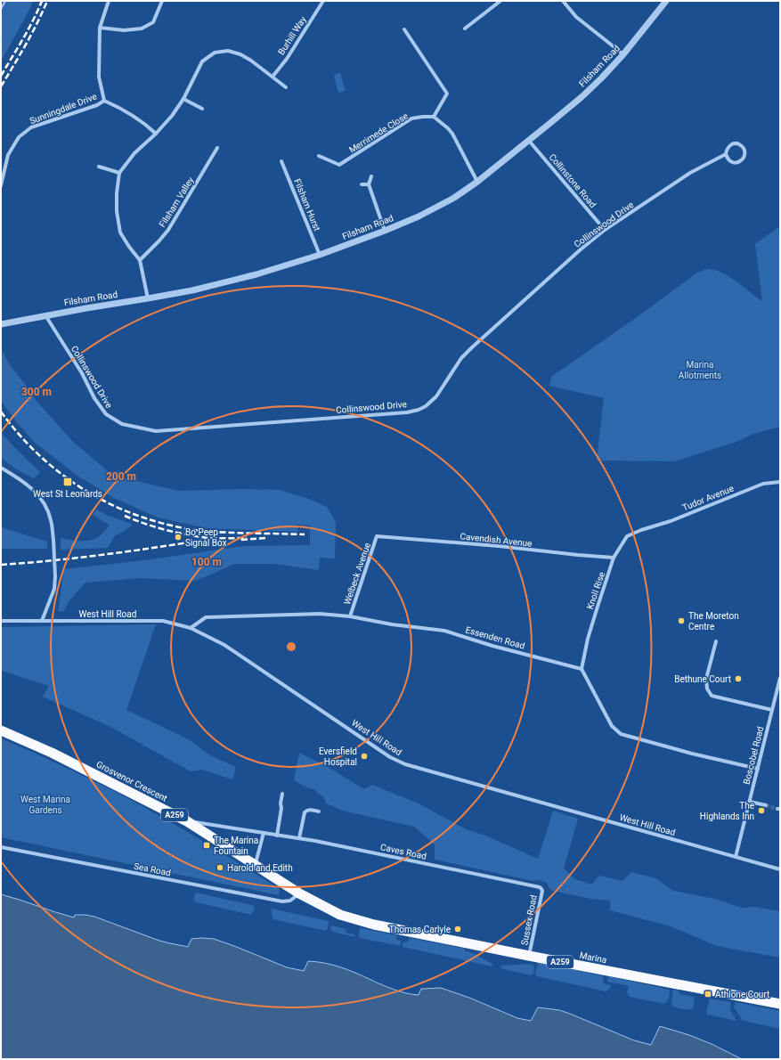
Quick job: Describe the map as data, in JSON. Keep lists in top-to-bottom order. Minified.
{"streets":{"highway":["Grosvenor Crescent","A259","Marina"],"street":["Burhill Way","Filsham Road","Sunningdale Drive","Merrimede Close","Collinstone Road","Filsham Valley","Filsham Hurst","Collinswood Drive","Tudor Avenue","Cavendish Avenue","Welbeck Avenue","Knoll Rise","West Hill Road","Essenden Road","Boscobel Road","Caves Road","Sea Road","Sussex Road"]},"crossings":[["Filsham Road","Collinstone Road"],["Filsham Road","Filsham Hurst"],["Filsham Road","Collinswood Drive"],["Collinstone Road","Collinswood Drive"],["Tudor Avenue","Knoll Rise"],["Cavendish Avenue","Welbeck Avenue"],["Cavendish Avenue","Knoll Rise"],["Welbeck Avenue","Essenden Road"],["Knoll Rise","Essenden Road"],["West Hill Road","Essenden Road"],["West Hill Road","Boscobel Road"],["Grosvenor Crescent","Caves Road"],["Grosvenor Crescent","Sea Road"],["Grosvenor Crescent","Marina"],["Caves Road","Sussex Road"],["Sussex Road","Marina"]],"parks":["Marina Allotments","West Marina Gardens"],"places":{"transit":["West St Leonards","The Marina Fountain","Athlone Court"],"other":["Bo Peep Signal Box","The Moreton Centre","Bethune Court","Eversfield Hospital","The Highlands Inn","Harold and Edith","Thomas Carlyle"]},"rings":["300 m","200 m","100 m"]}
